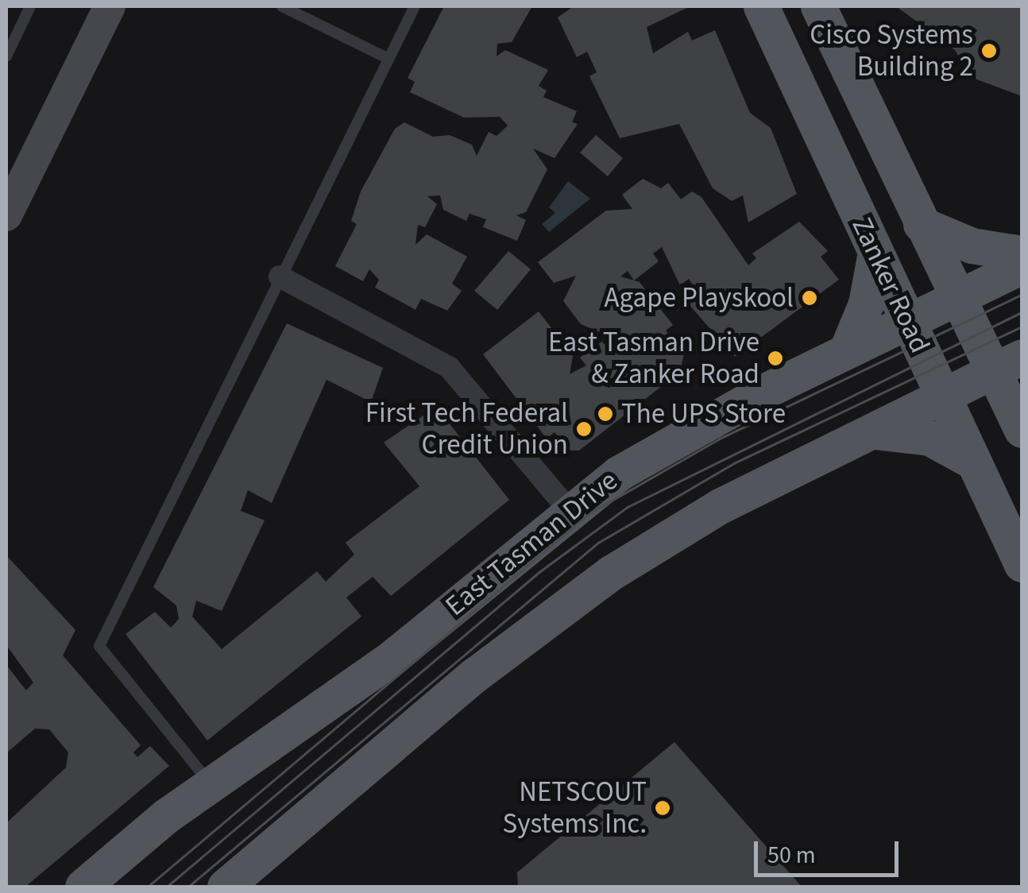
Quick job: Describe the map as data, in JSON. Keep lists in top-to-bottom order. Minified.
{"streets":{"main road":["Zanker Road","East Tasman Drive"]},"crossings":[["Zanker Road","East Tasman Drive"]],"places":["Cisco Systems Building 2","Agape Playskool","East Tasman Drive & Zanker Road","The UPS Store","First Tech Federal Credit Union","NETSCOUT Systems Inc."],"scale_bar":"50 m"}
